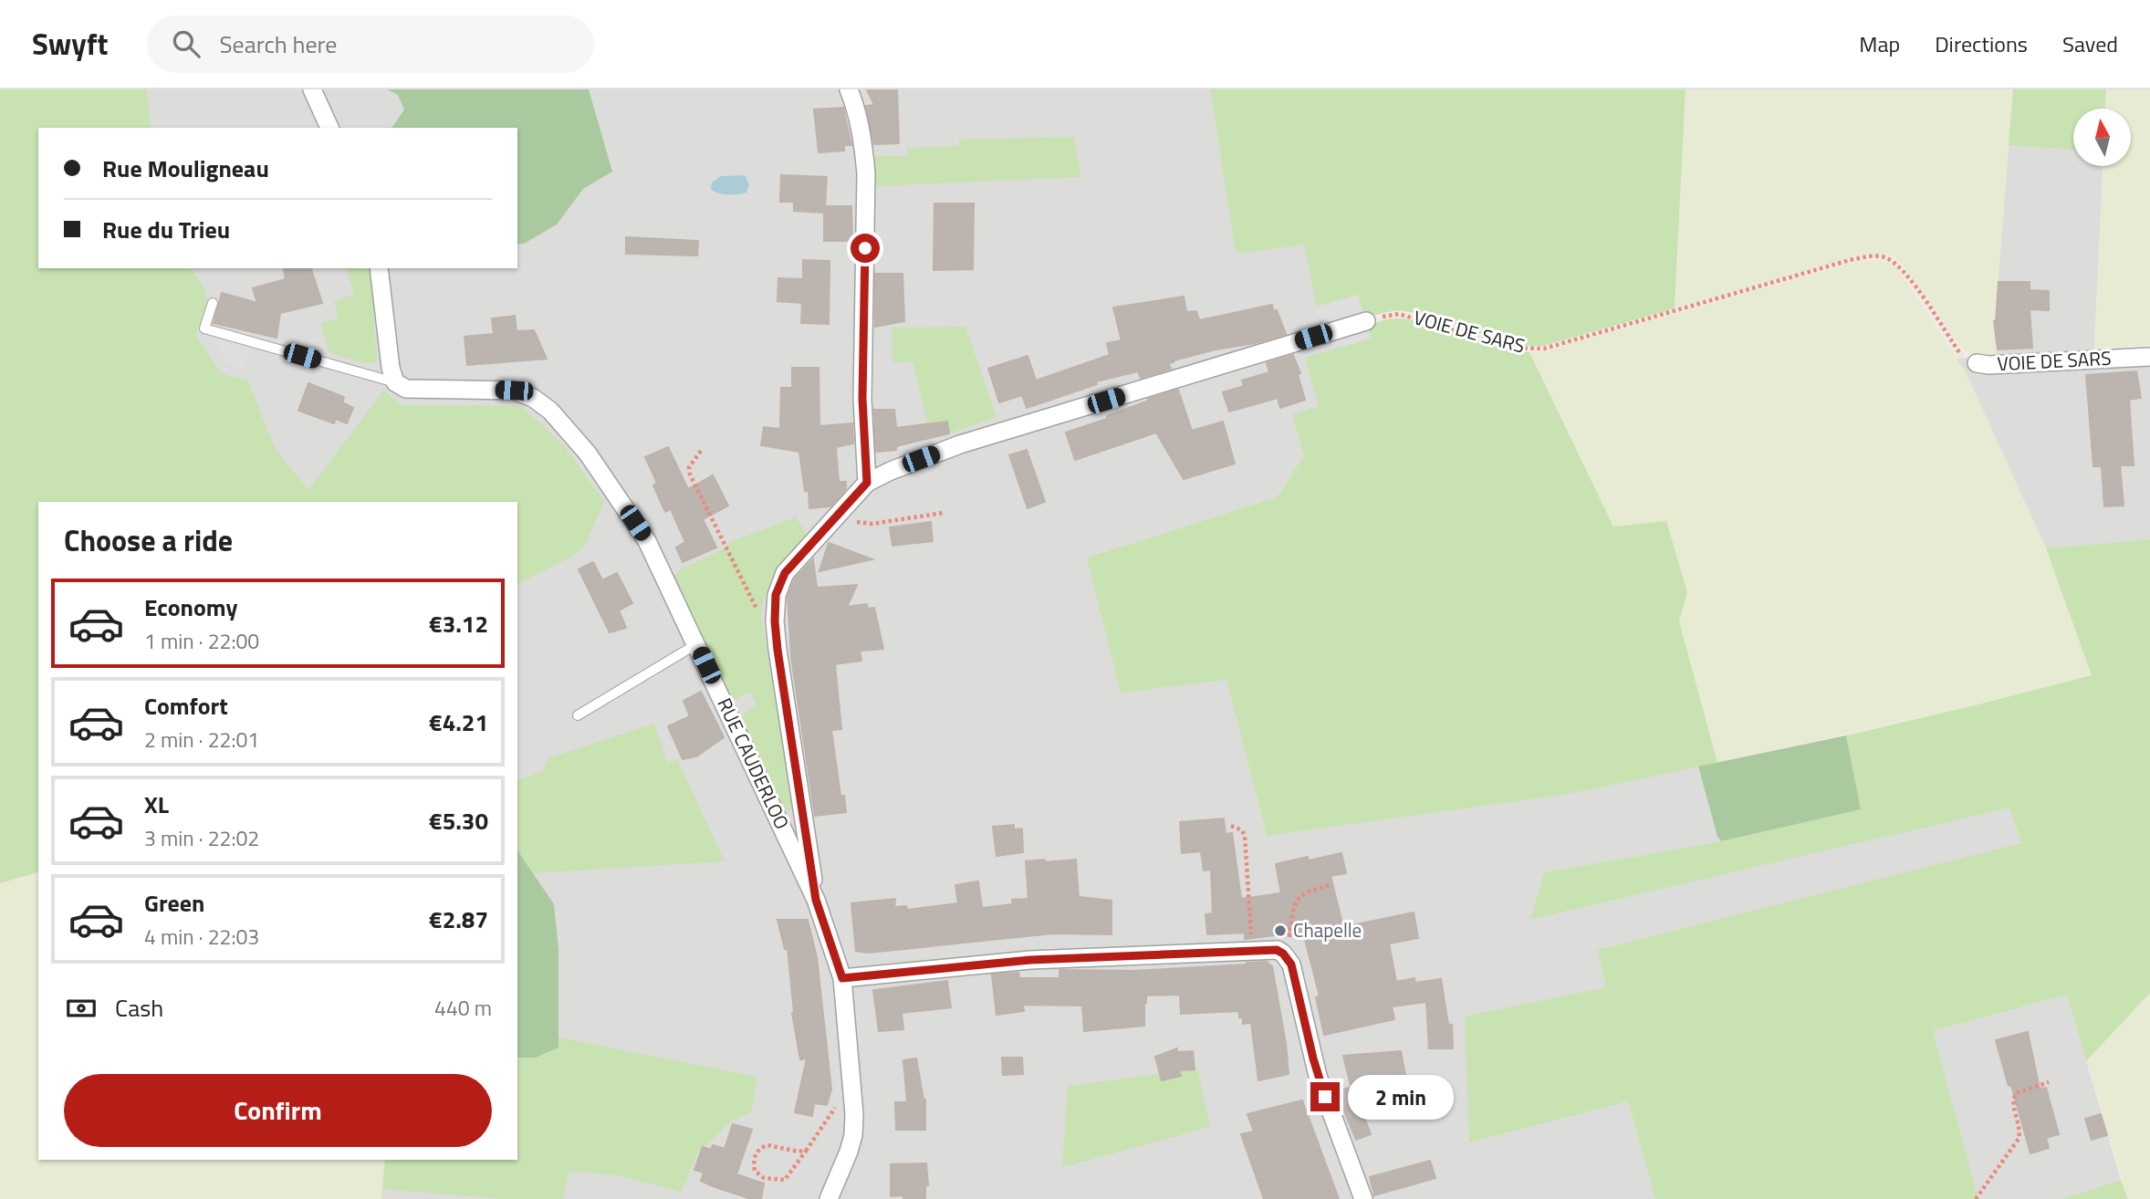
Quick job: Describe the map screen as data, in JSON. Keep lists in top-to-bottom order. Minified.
{"streets":{"street":["VOIE DE SARS","RUE CAUDERLOO"]},"places":["Chapelle"],"north":"top","page":{"header":"Swyft","search":"Search here","nav":["Map","Directions","Saved"],"banner":["Rue Mouligneau","Rue du Trieu"],"heading":"Choose a ride","list":[{"name":"Economy","note":"1 min · 22:00","value":"€3.12"},{"name":"Comfort","note":"2 min · 22:01","value":"€4.21"},{"name":"XL","note":"3 min · 22:02","value":"€5.30"},{"name":"Green","note":"4 min · 22:03","value":"€2.87"}],"pay":["Cash","440 m"],"buttons":"Confirm","bubble":"2 min"}}
